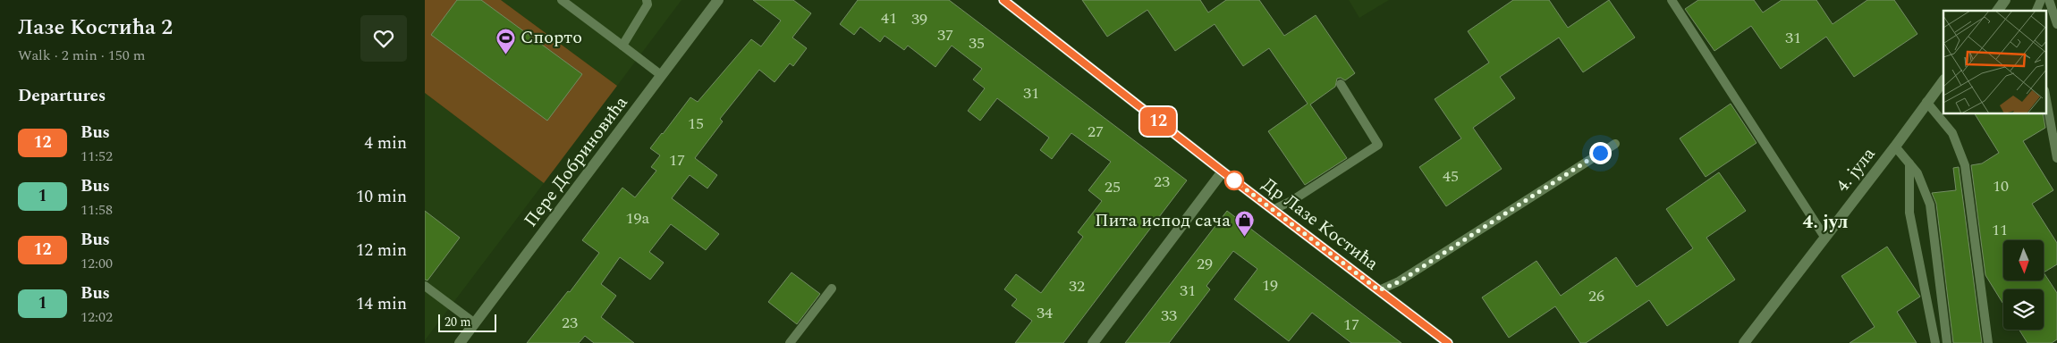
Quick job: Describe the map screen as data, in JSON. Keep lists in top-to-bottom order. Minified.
{"streets":{"street":["Пере Добриновића","4. јула","Др Лазе Костића"]},"districts":["4. јул"],"places":{"sports":["Спорто"],"shop":["Пита испод сача"]},"lines":["bus line 12"],"house_numbers":["41","39","37","31","35","31","15","27","17","45","23","10","25","19a","11","29","19","32","31","26","34","33","23","17"],"scale_bar":"20 m","north":"bottom","page":{"heading":[["Лазе Костића 2","Walk · 2 min · 150 m"],"Departures"],"on_map":"12","list":[{"mark":"12","name":"Bus","note":"11:52","value":"4 min"},{"mark":"1","name":"Bus","note":"11:58","value":"10 min"},{"mark":"12","name":"Bus","note":"12:00","value":"12 min"},{"mark":"1","name":"Bus","note":"12:02","value":"14 min"}],"scale":"20 m"}}
